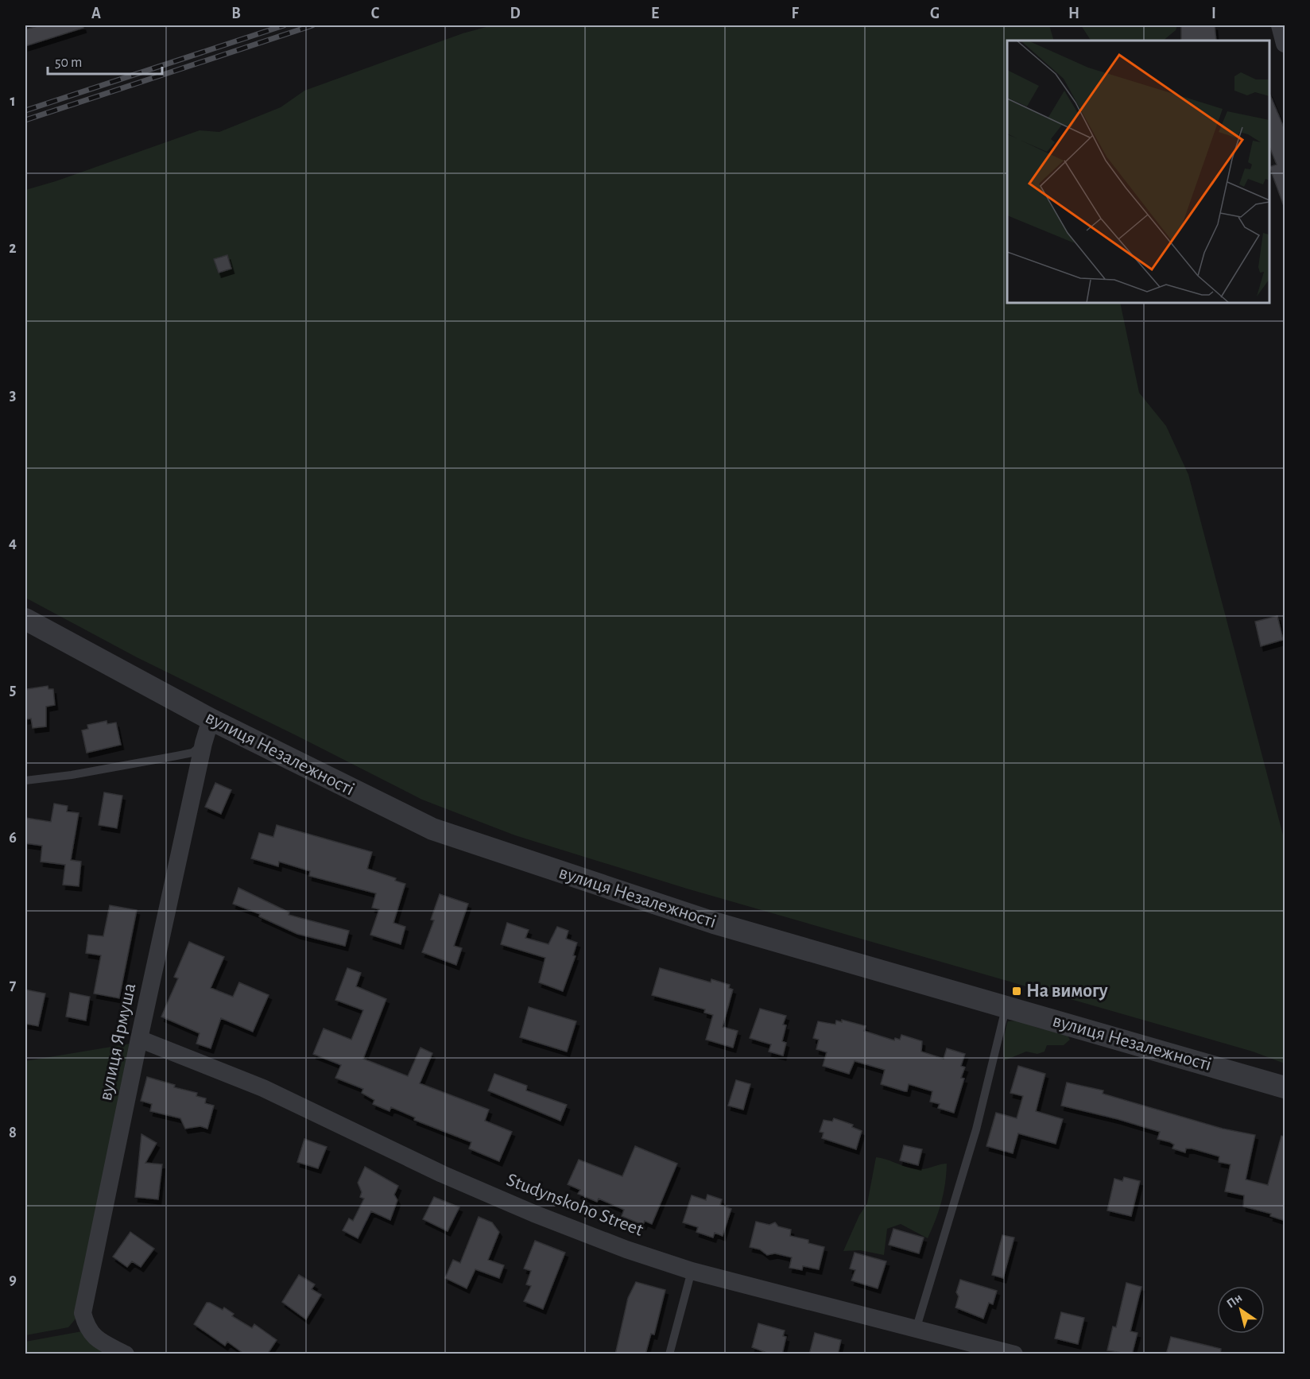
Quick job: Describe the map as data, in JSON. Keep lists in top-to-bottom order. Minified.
{"streets":{"street":["вулиця Незалежності","вулиця Ярмуша","Studynskoho Street"]},"crossings":[["вулиця Незалежності","вулиця Ярмуша"],["вулиця Ярмуша","Studynskoho Street"]],"places":{"transit":["На вимогу"]},"scale_bar":"50 m","north":"top left","grid":{"columns":["A","B","C","D","E","F","G","H","I"],"rows":["1","2","3","4","5","6","7","8","9"]}}
